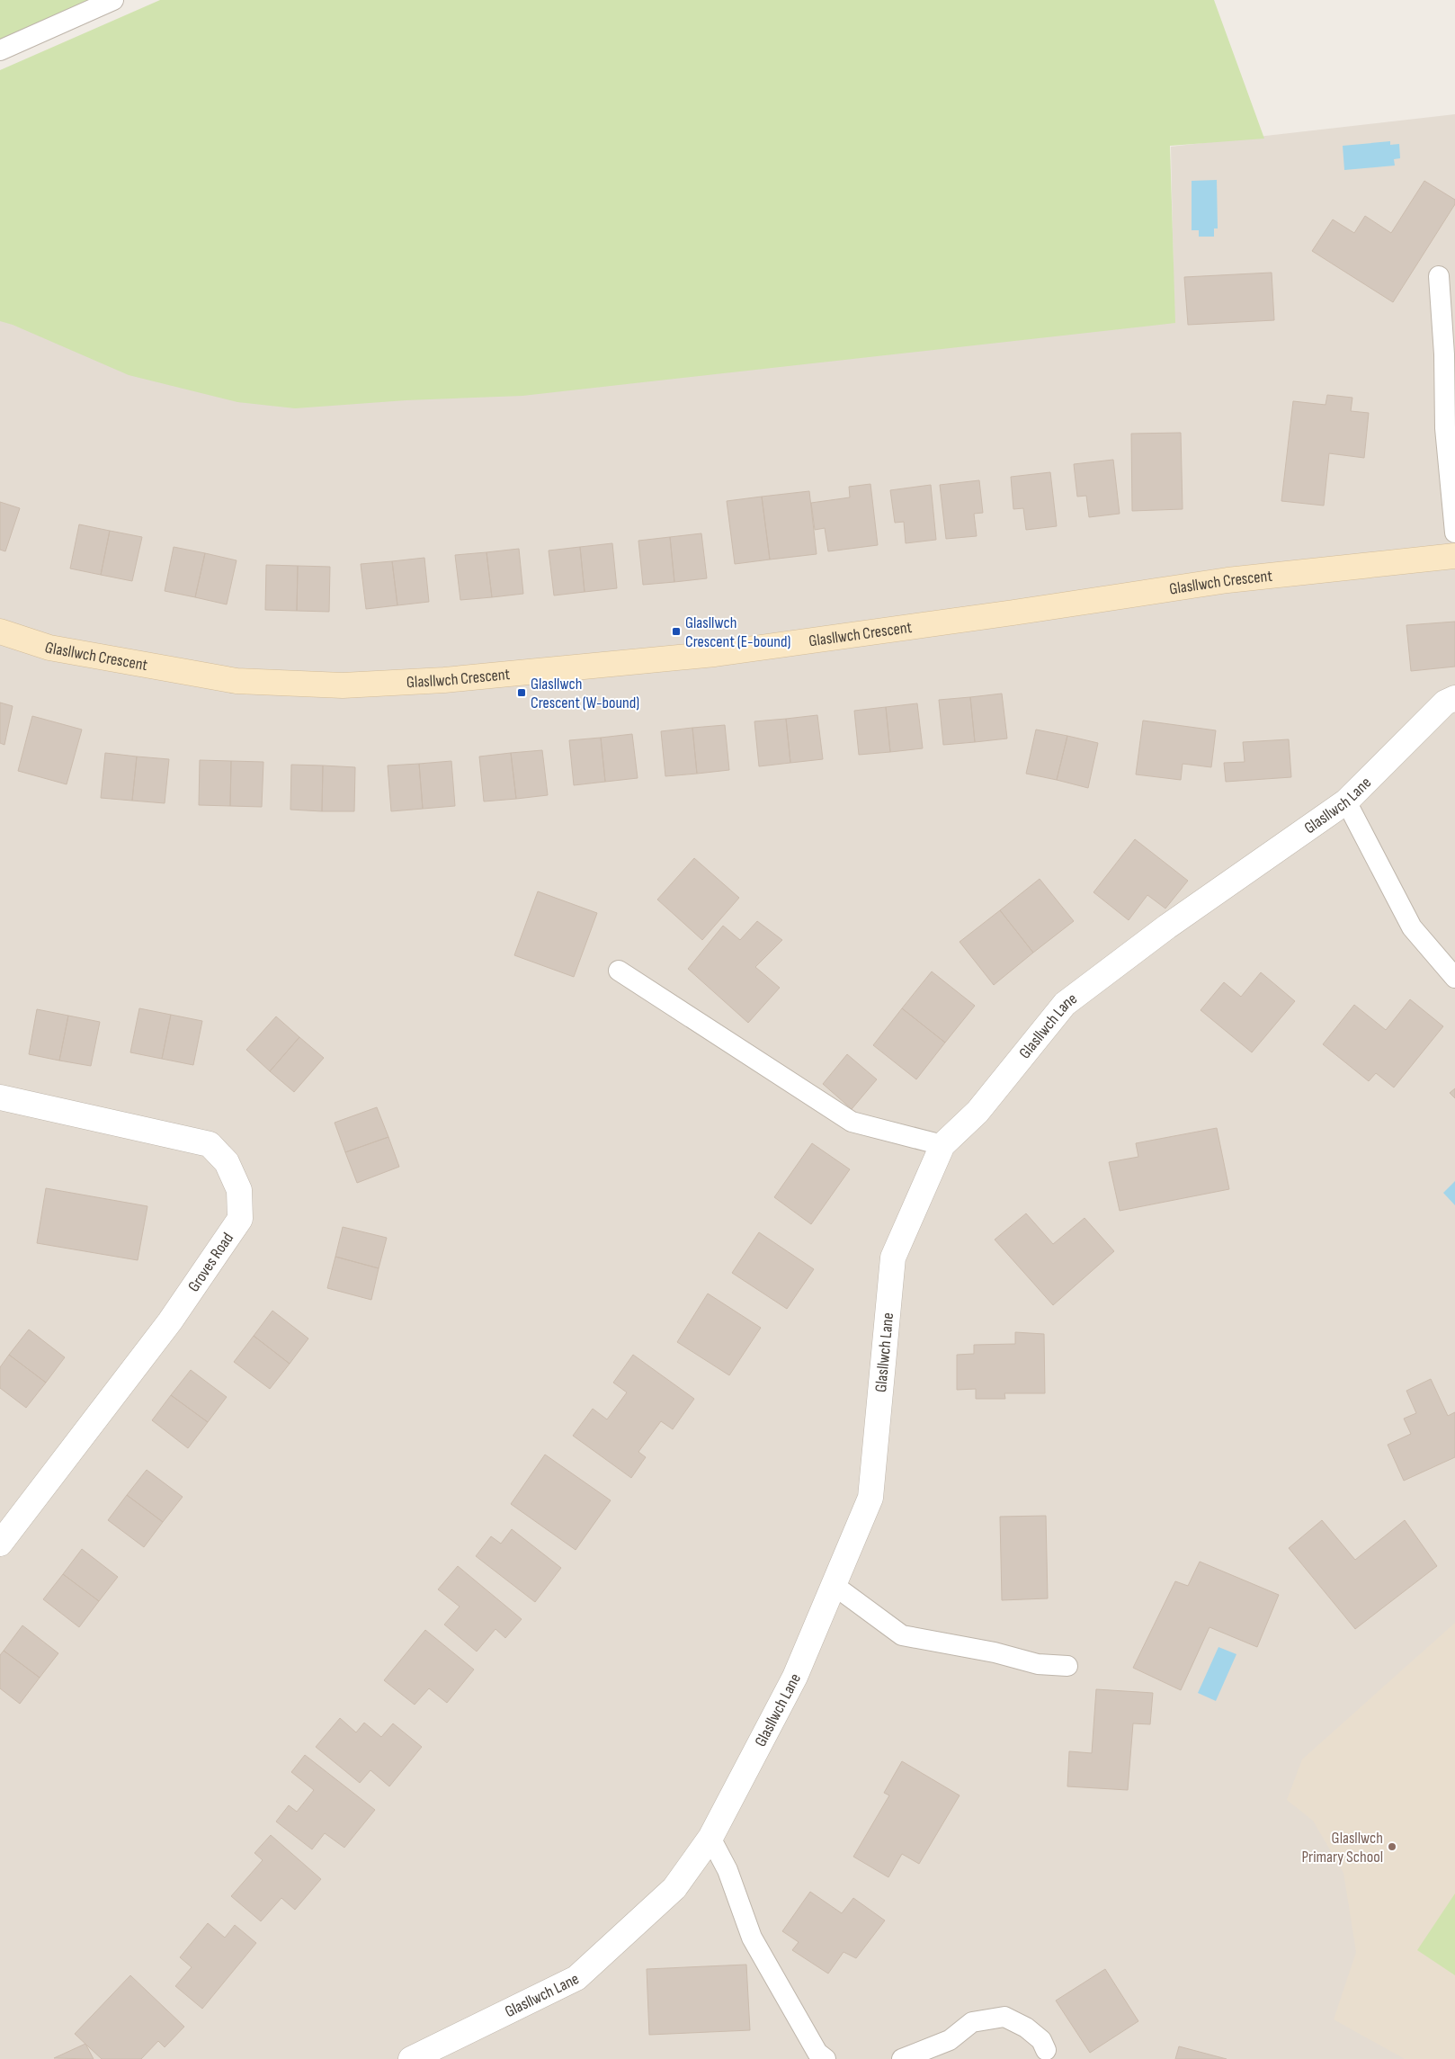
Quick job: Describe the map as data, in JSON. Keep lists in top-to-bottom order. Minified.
{"streets":{"main road":["Glasllwch Crescent"],"street":["Glasllwch Lane","Groves Road"]},"places":{"transit":["Glasllwch Crescent (E-bound)","Glasllwch Crescent (W-bound)"],"other":["Glasllwch Primary School"]}}
